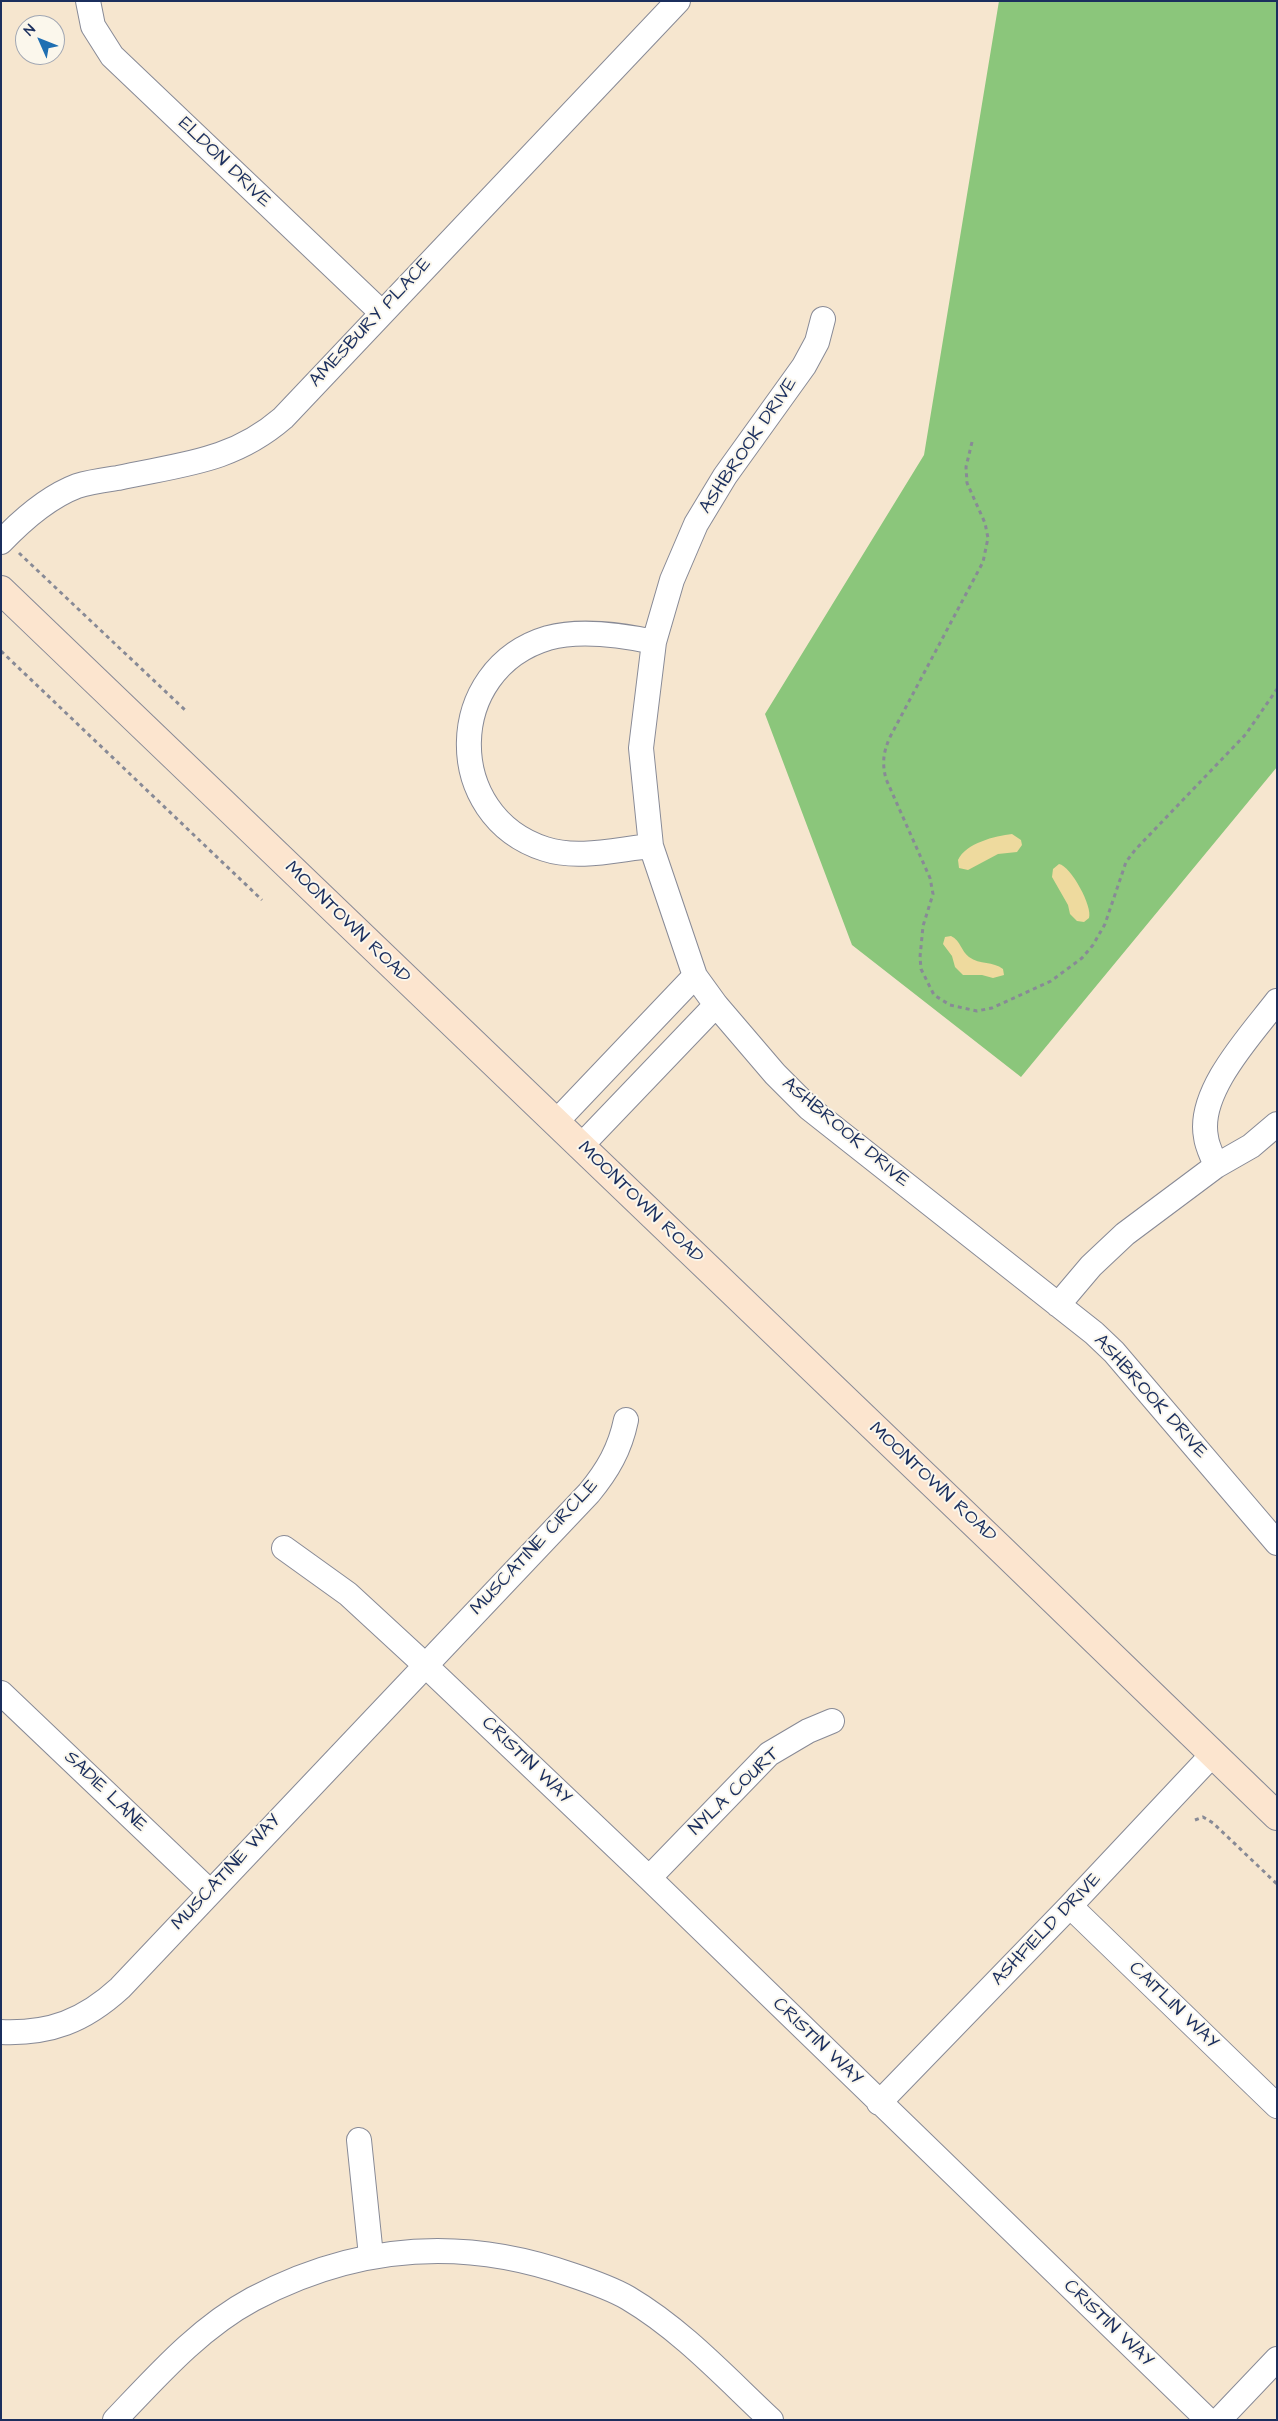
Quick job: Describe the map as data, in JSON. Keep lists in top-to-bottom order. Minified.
{"streets":{"street":["ELDON DRIVE","AMESBURY PLACE","ASHBROOK DRIVE","MOONTOWN ROAD","MUSCATINE CIRCLE","CRISTIN WAY","SADIE LANE","NYLA COURT","MUSCATINE WAY","ASHFIELD DRIVE","CAITLIN WAY"]},"crossings":[["ELDON DRIVE","AMESBURY PLACE"],["MOONTOWN ROAD","ASHFIELD DRIVE"],["MUSCATINE CIRCLE","CRISTIN WAY"],["MUSCATINE CIRCLE","MUSCATINE WAY"],["CRISTIN WAY","NYLA COURT"],["CRISTIN WAY","MUSCATINE WAY"],["CRISTIN WAY","ASHFIELD DRIVE"],["SADIE LANE","MUSCATINE WAY"],["ASHFIELD DRIVE","CAITLIN WAY"]],"north":"top left"}
